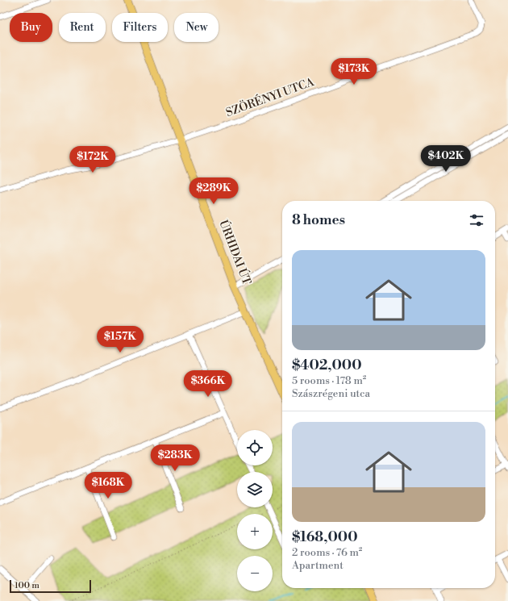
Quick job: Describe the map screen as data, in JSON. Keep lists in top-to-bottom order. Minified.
{"streets":{"main road":["ÚRHIDAI ÚT"],"street":["SZÖRÉNYI UTCA"]},"crossings":[["SZÖRÉNYI UTCA","ÚRHIDAI ÚT"]],"scale_bar":"100 m","page":{"chip":["Buy","Rent","Filters","New"],"price":["$173K","$402K","$172K","$289K","$157K","$366K","$283K","$168K"],"heading":"8 homes","list":[{"name":"$402,000","note":"5 rooms · 178 m² · Szászrégeni utca"},{"name":"$168,000","note":"2 rooms · 76 m² · Apartment"}],"map_buttons":["+","−"],"scale":"100 m"}}
